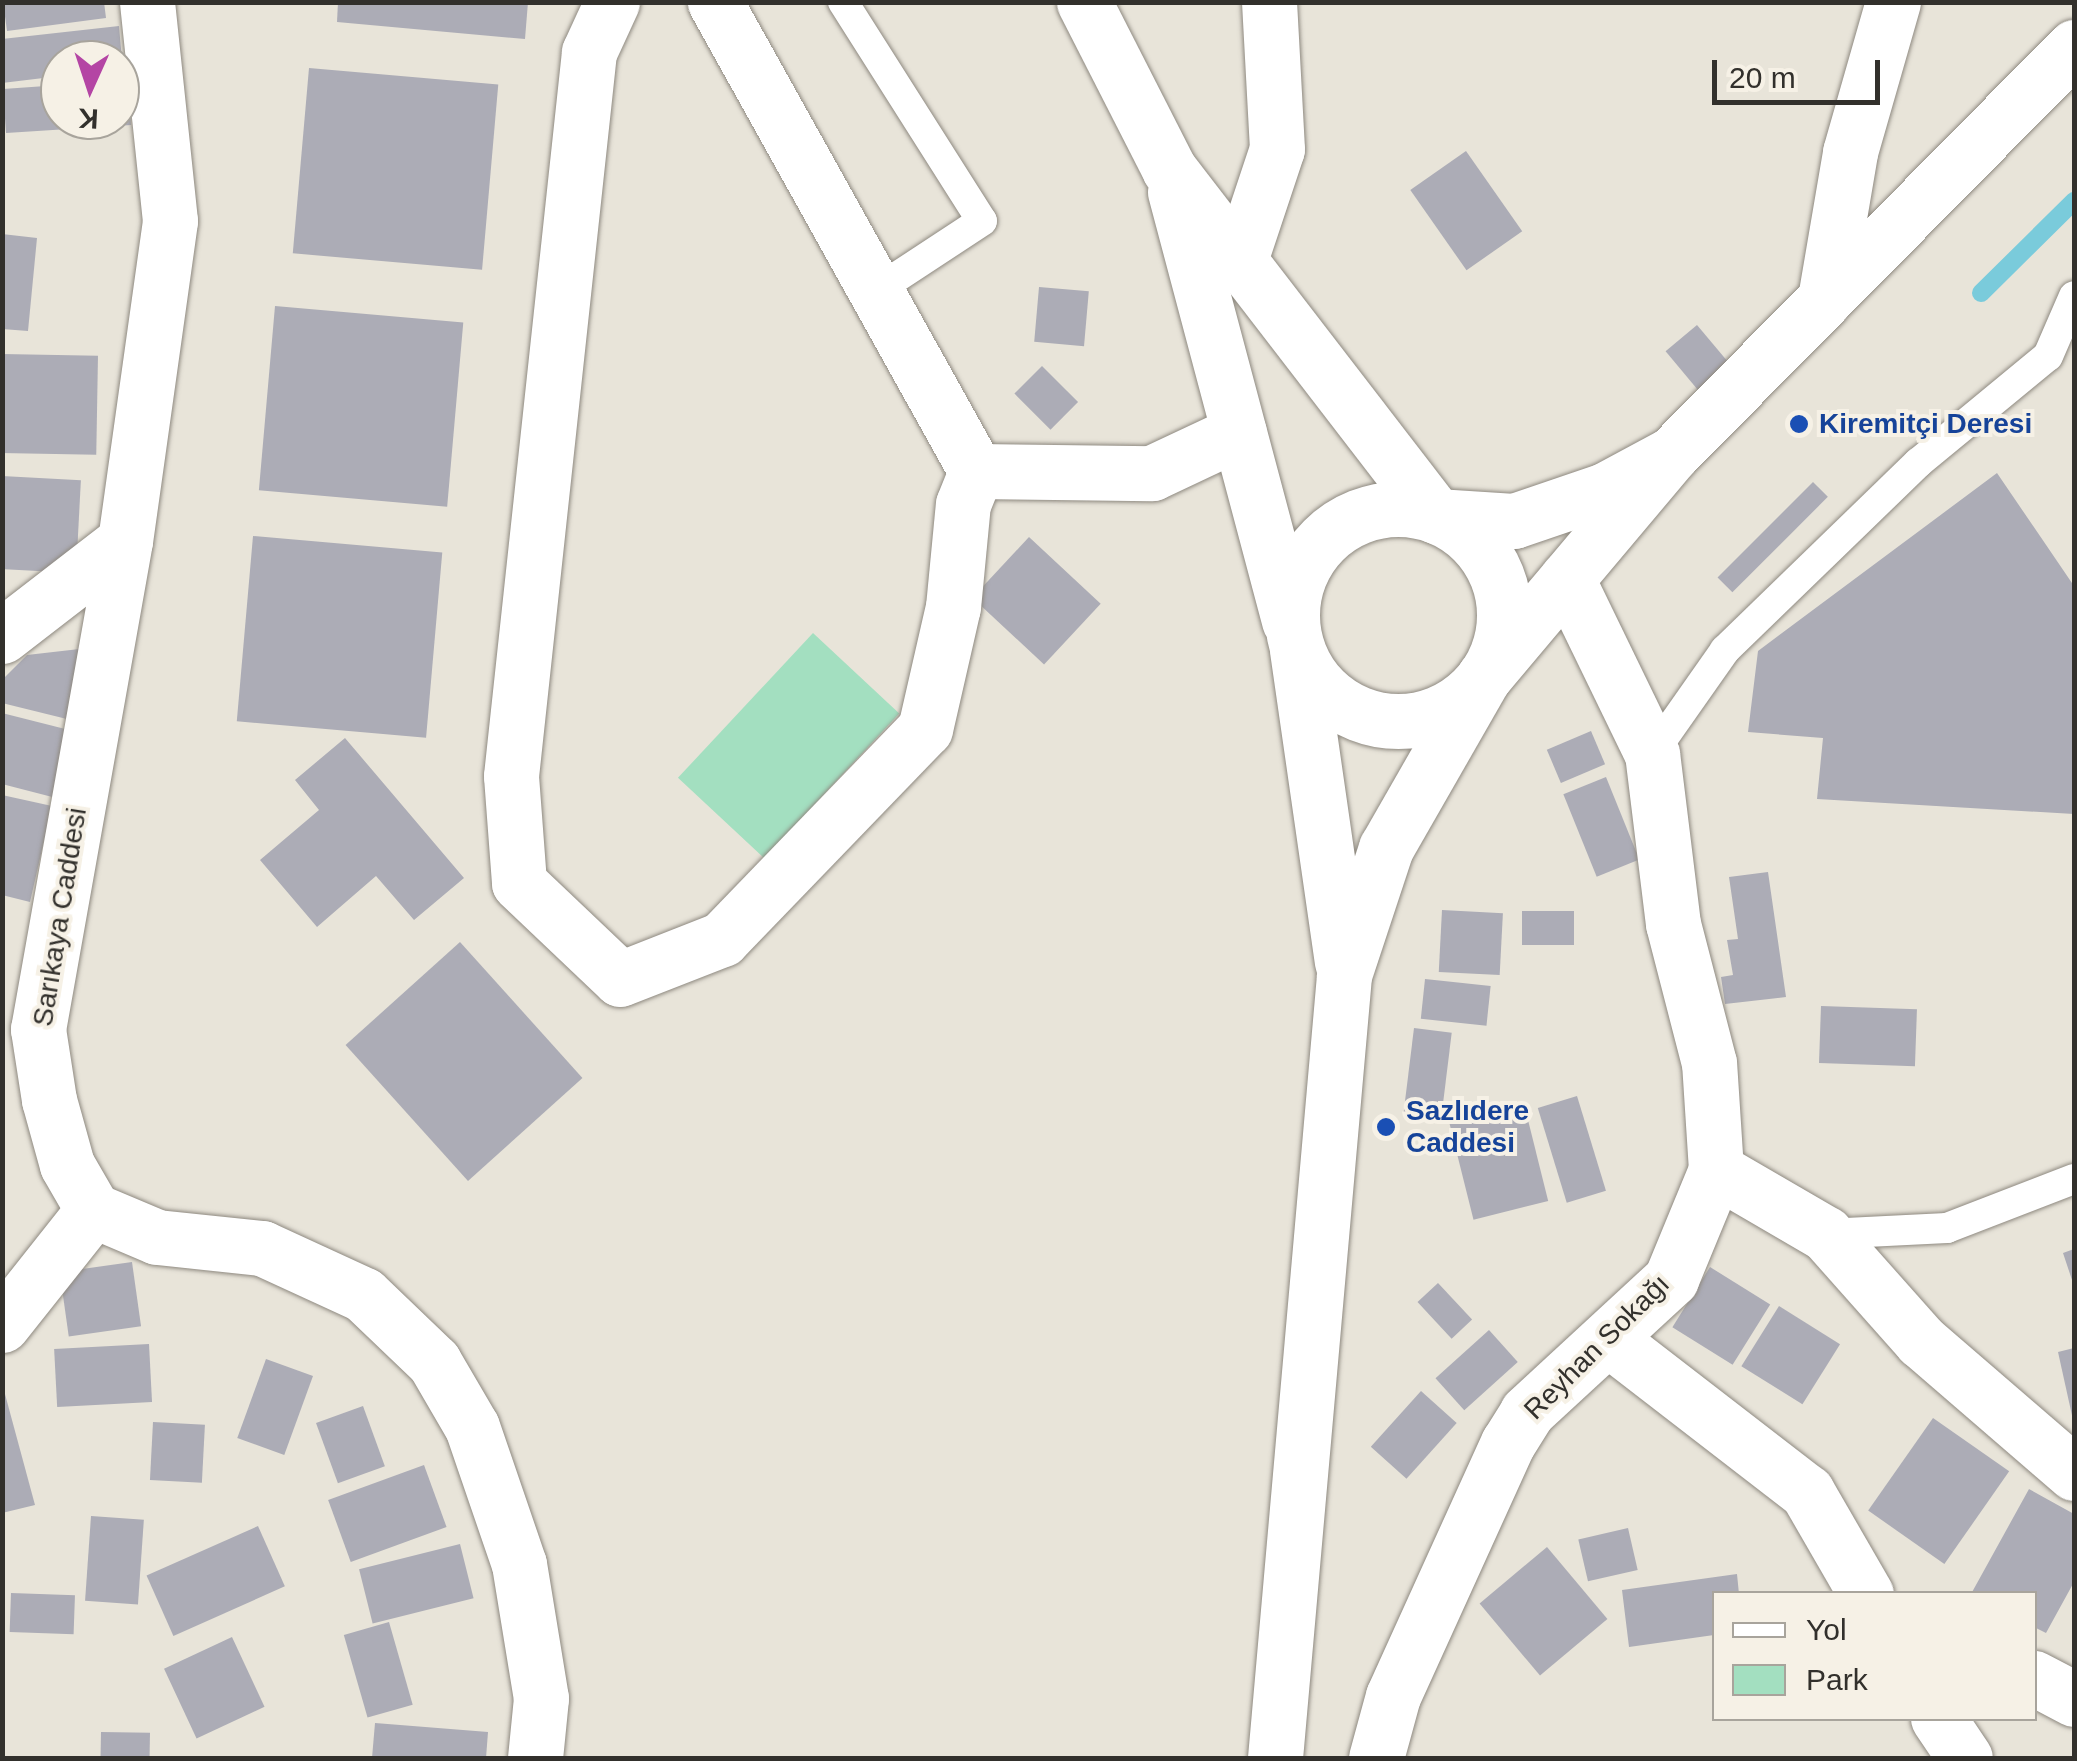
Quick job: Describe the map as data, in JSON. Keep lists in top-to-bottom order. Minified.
{"streets":{"street":["Sarıkaya Caddesi","Reyhan Sokağı"]},"places":["Kiremitçi Deresi","Sazlıdere Caddesi"],"legend":["Yol","Park"],"scale_bar":"20 m","north":"bottom"}
